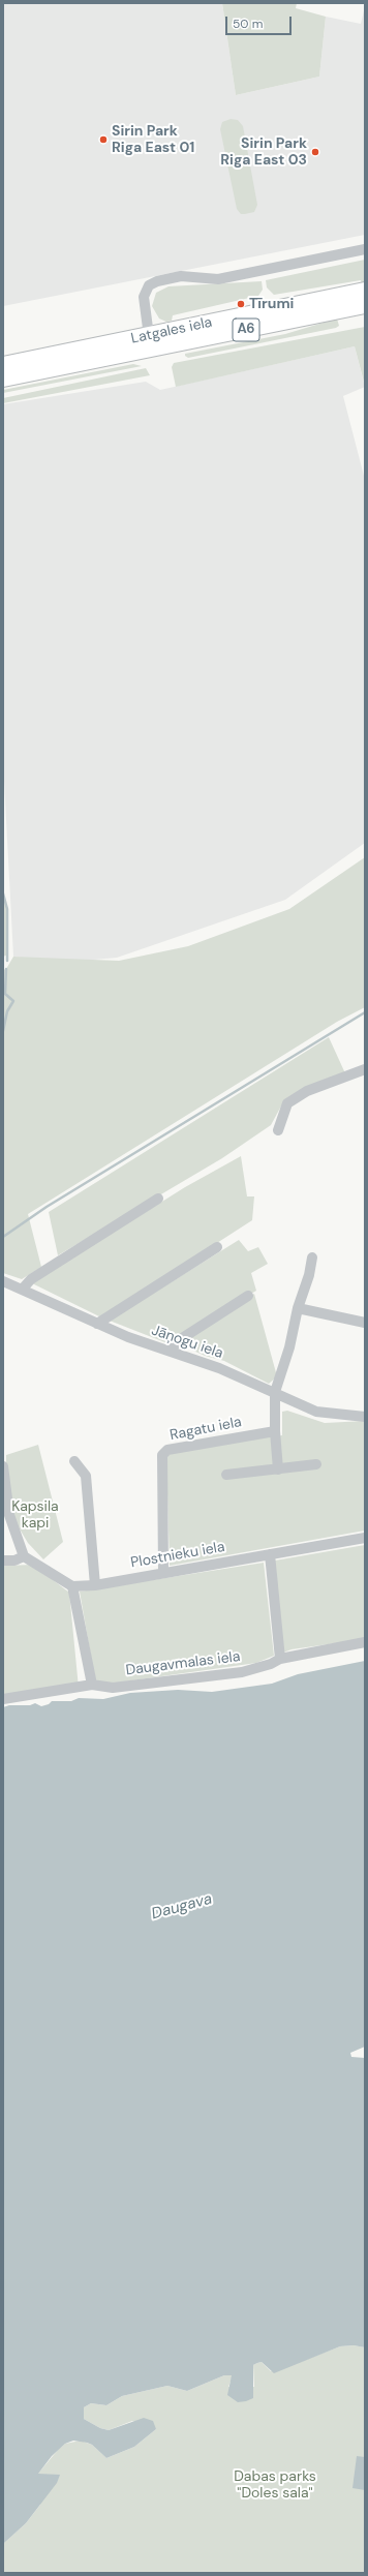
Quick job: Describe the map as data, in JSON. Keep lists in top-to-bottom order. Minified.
{"streets":{"highway":["A6","Latgales iela"],"street":["Jāņogu iela","Ragatu iela","Plostnieku iela","Daugavmalas iela"]},"crossings":[["Ragatu iela","Plostnieku iela"]],"water":["Daugava"],"parks":["Kapsila kapi","Dabas parks \"Doles sala\""],"places":["Sirin Park Riga East 01","Sirin Park Riga East 03","Tīrumi"],"scale_bar":"50 m"}
